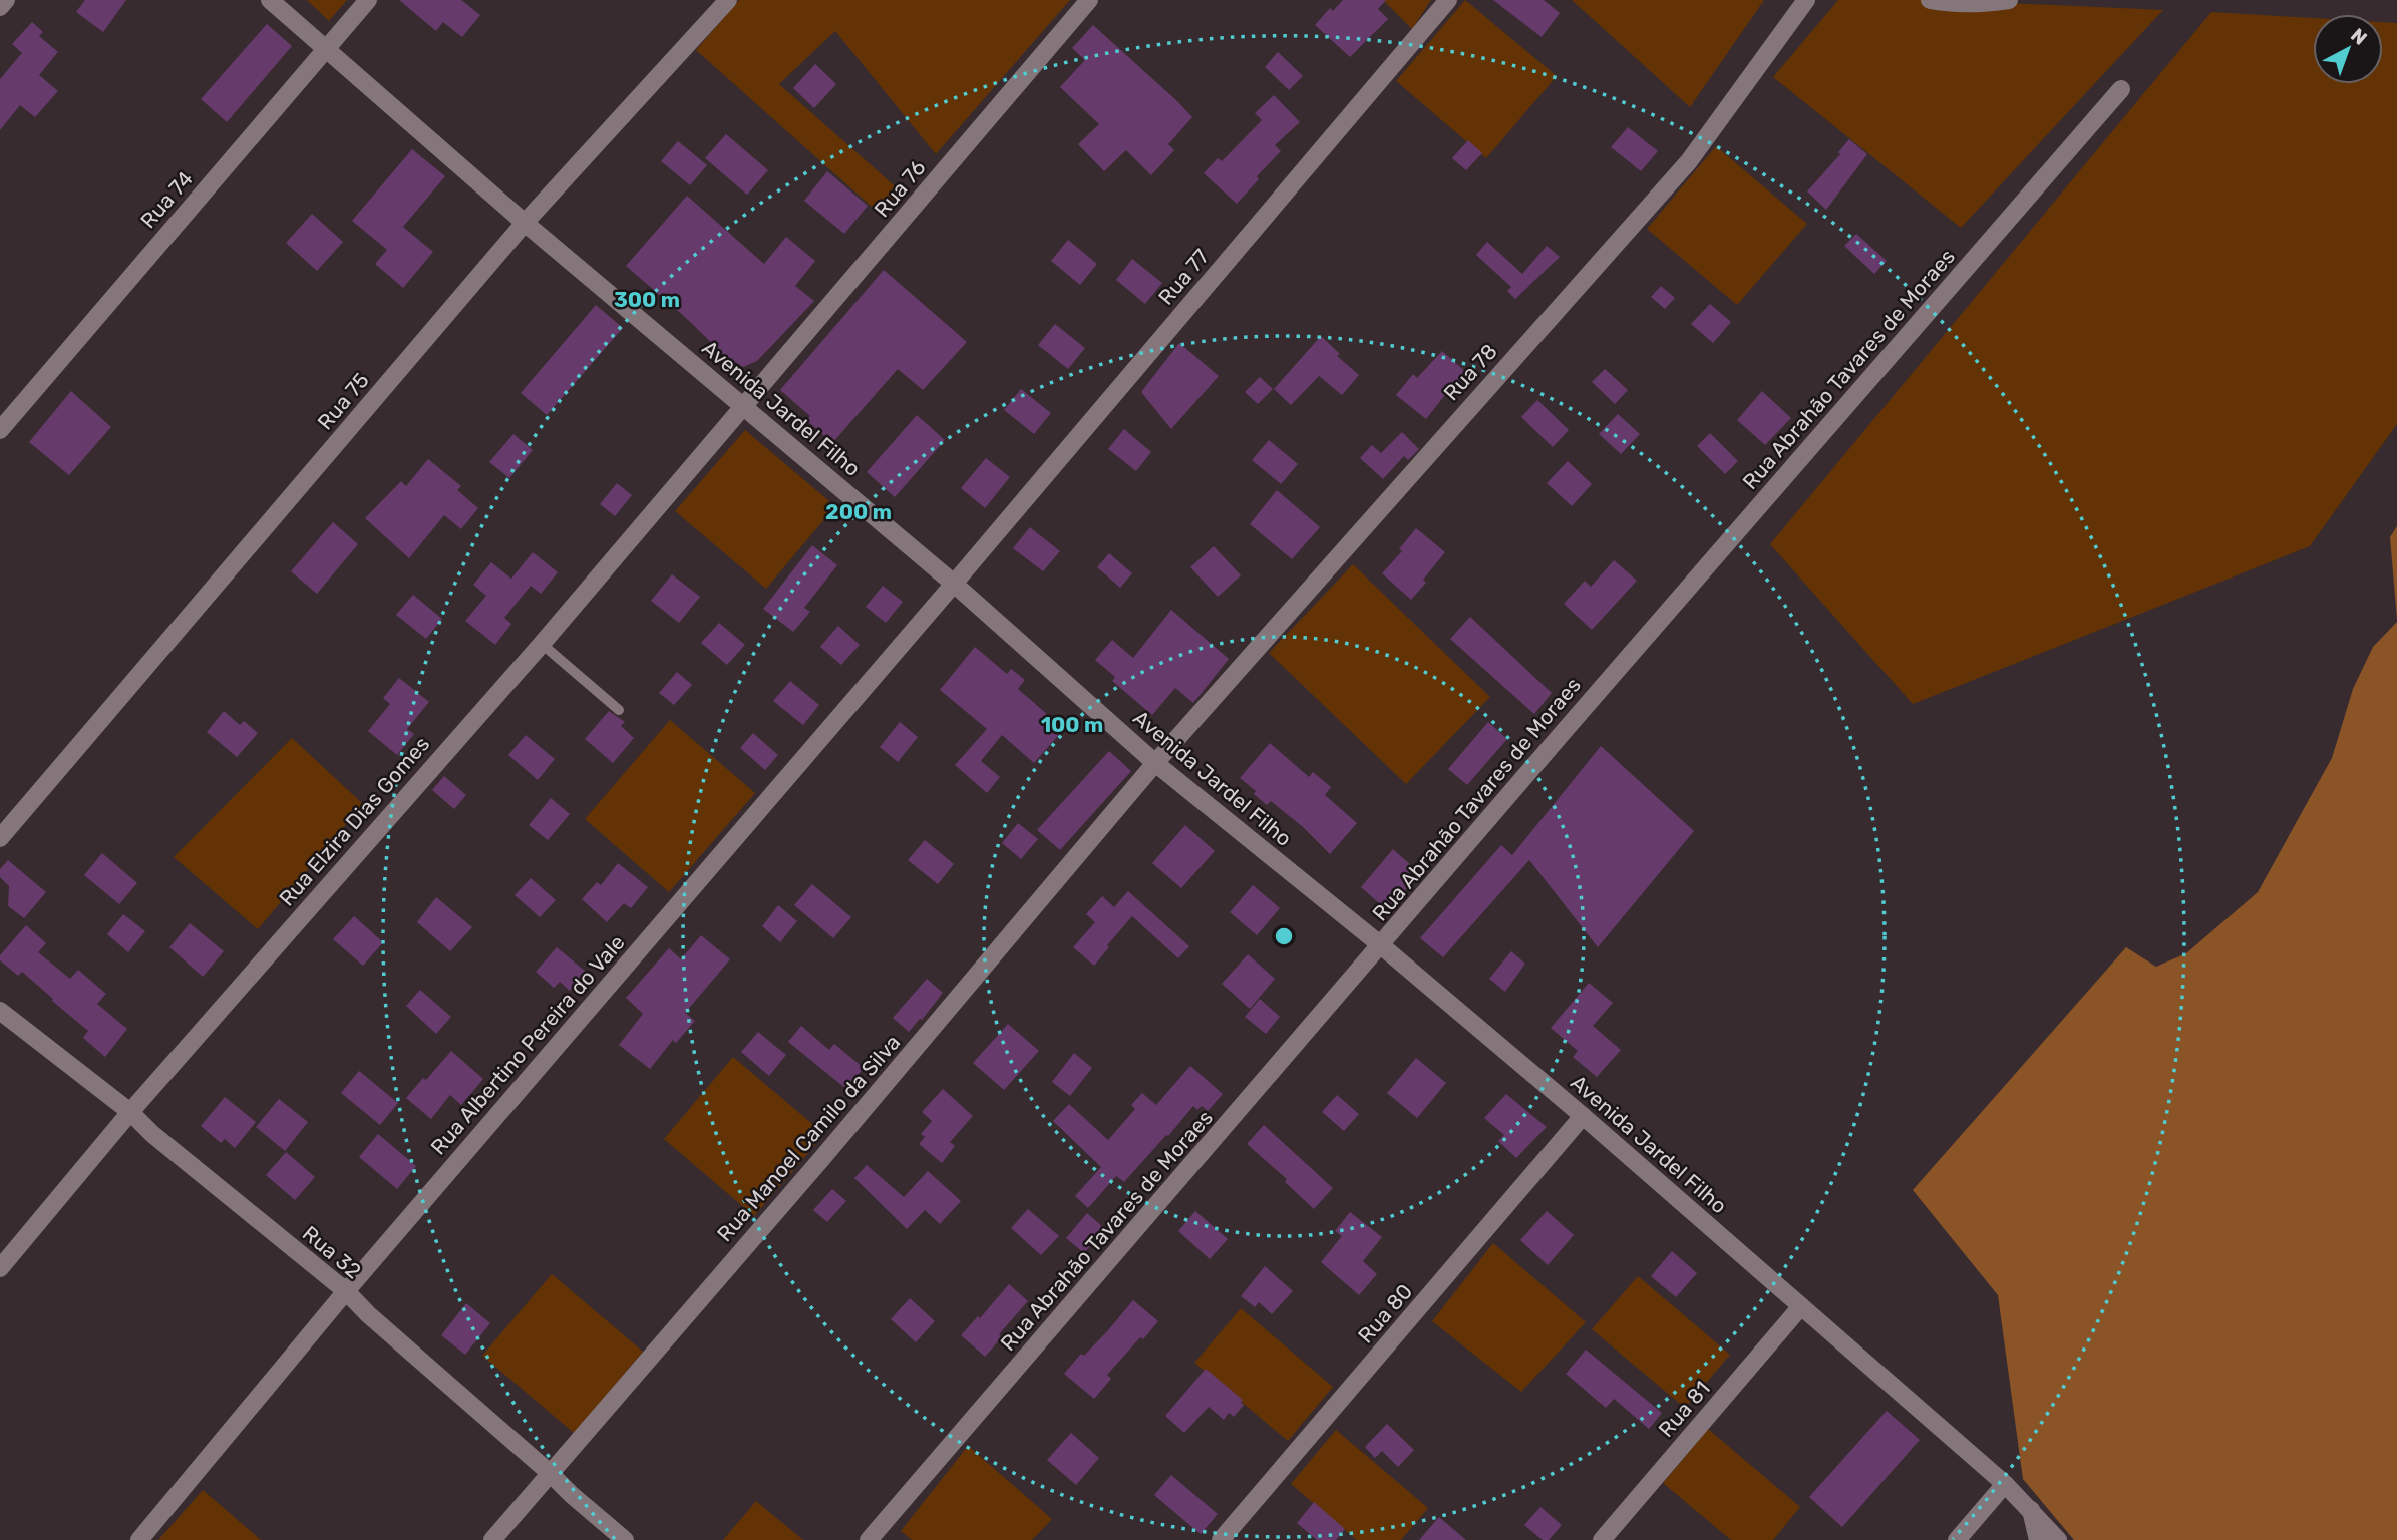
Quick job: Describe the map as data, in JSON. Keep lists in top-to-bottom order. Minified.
{"streets":{"street":["Rua 76","Rua 74","Rua 77","Rua Abrahão Tavares de Moraes","Rua 78","Rua 75","Avenida Jardel Filho","Rua Elzira Dias Gomes","Rua Albertino Pereira do Vale","Rua Manoel Camilo da Silva","Rua 32","Rua 80","Rua 81"]},"crossings":[["Rua 76","Avenida Jardel Filho"],["Rua 76","Rua Elzira Dias Gomes"],["Rua 74","Avenida Jardel Filho"],["Rua 77","Avenida Jardel Filho"],["Rua 77","Rua Albertino Pereira do Vale"],["Rua Abrahão Tavares de Moraes","Avenida Jardel Filho"],["Rua 78","Avenida Jardel Filho"],["Rua 78","Rua Manoel Camilo da Silva"],["Rua 75","Avenida Jardel Filho"],["Avenida Jardel Filho","Rua Elzira Dias Gomes"],["Avenida Jardel Filho","Rua Albertino Pereira do Vale"],["Avenida Jardel Filho","Rua Manoel Camilo da Silva"],["Avenida Jardel Filho","Rua 80"],["Avenida Jardel Filho","Rua 81"],["Rua Elzira Dias Gomes","Rua 32"],["Rua Albertino Pereira do Vale","Rua 32"],["Rua Manoel Camilo da Silva","Rua 32"]],"north":"top right","rings":["300 m","200 m","100 m"]}
